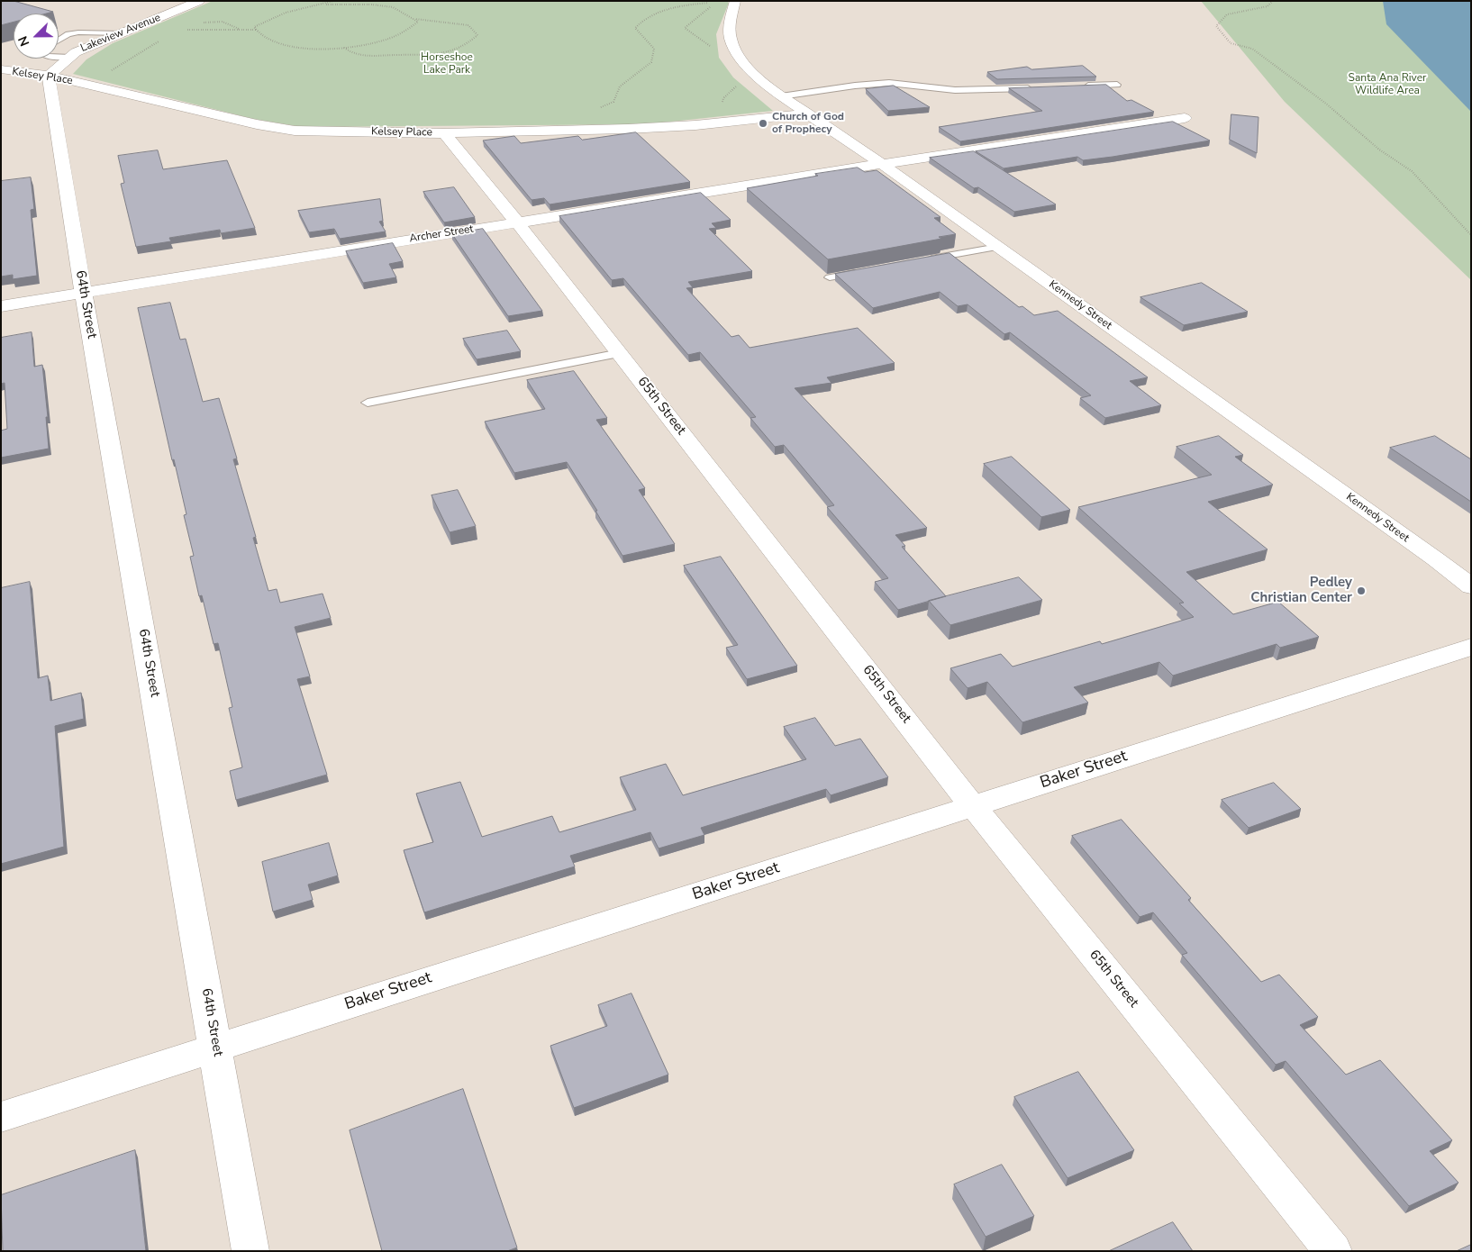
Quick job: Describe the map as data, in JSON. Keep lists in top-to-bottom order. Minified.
{"streets":{"street":["Lakeview Avenue","Kelsey Place","Archer Street","64th Street","Kennedy Street","65th Street","Baker Street"]},"crossings":[["Lakeview Avenue","Kelsey Place"],["Lakeview Avenue","64th Street"],["Kelsey Place","64th Street"],["Kelsey Place","Kennedy Street"],["Kelsey Place","65th Street"],["Archer Street","64th Street"],["Archer Street","Kennedy Street"],["Archer Street","65th Street"],["64th Street","Baker Street"],["65th Street","Baker Street"]],"parks":["Horseshoe Lake Park","Santa Ana River Wildlife Area"],"places":["Church of God of Prophecy","Pedley Christian Center"],"north":"bottom left"}
